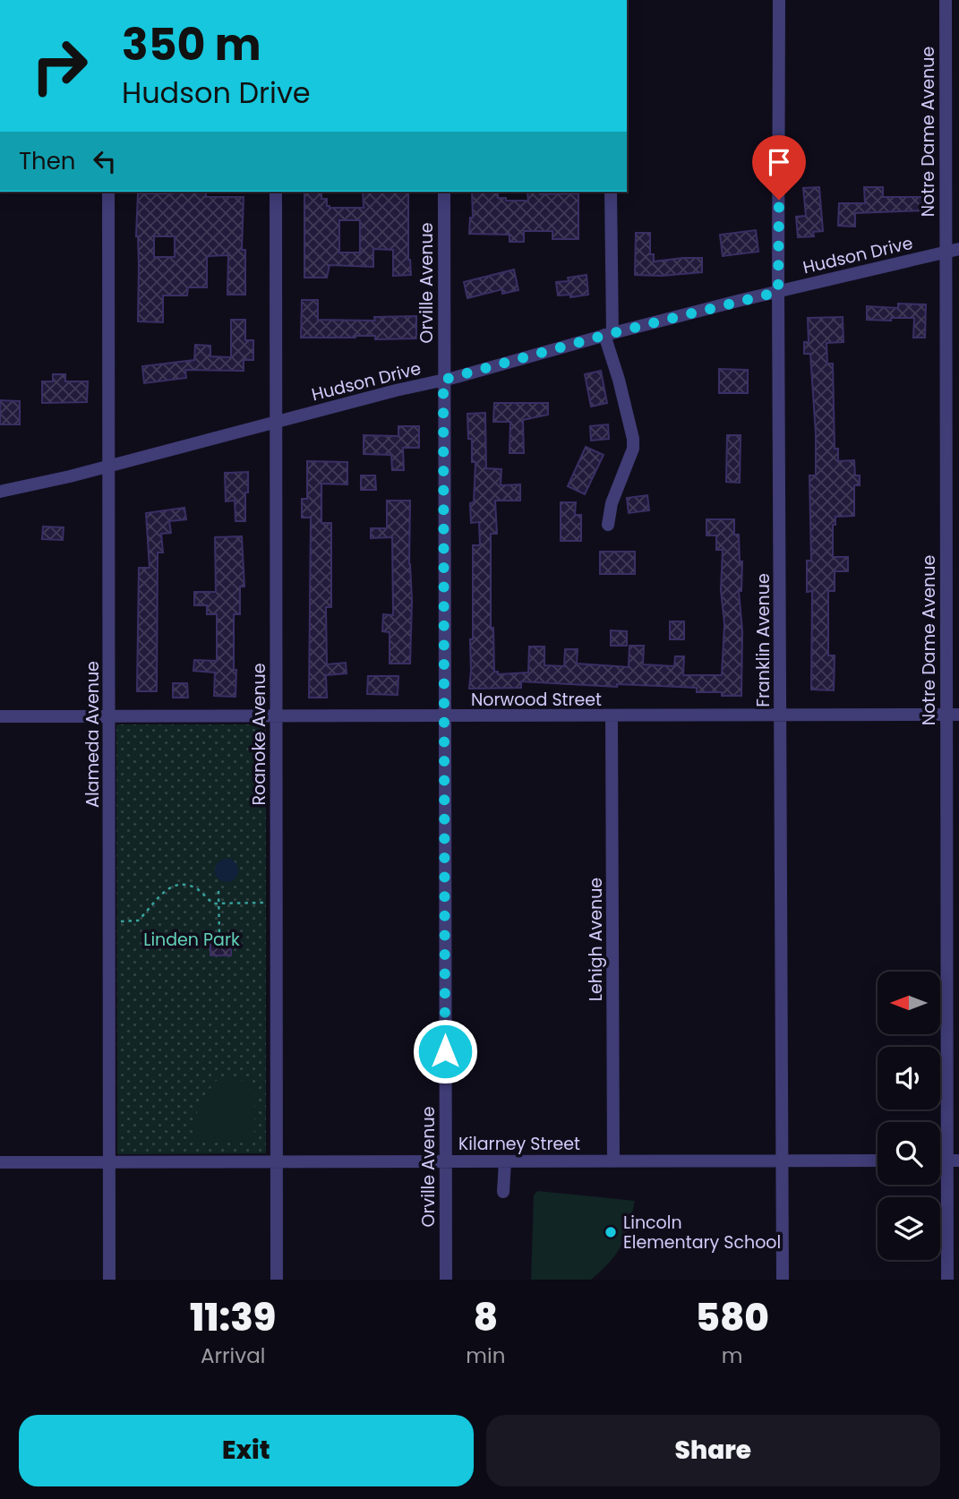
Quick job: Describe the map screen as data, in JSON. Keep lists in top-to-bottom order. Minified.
{"streets":{"street":["Notre Dame Avenue","Hudson Drive","Orville Avenue","Franklin Avenue","Norwood Street","Alameda Avenue","Roanoke Avenue","Lehigh Avenue","Kilarney Street"]},"crossings":[["Notre Dame Avenue","Hudson Drive"],["Notre Dame Avenue","Norwood Street"],["Hudson Drive","Orville Avenue"],["Hudson Drive","Franklin Avenue"],["Hudson Drive","Alameda Avenue"],["Hudson Drive","Roanoke Avenue"],["Orville Avenue","Norwood Street"],["Orville Avenue","Kilarney Street"],["Franklin Avenue","Norwood Street"],["Franklin Avenue","Kilarney Street"],["Norwood Street","Alameda Avenue"],["Norwood Street","Roanoke Avenue"],["Norwood Street","Lehigh Avenue"],["Alameda Avenue","Kilarney Street"],["Roanoke Avenue","Kilarney Street"],["Lehigh Avenue","Kilarney Street"]],"parks":["Linden Park"],"places":["Lincoln Elementary School"],"north":"left","page":{"turn":["350 m","Hudson Drive"],"then":"Then","eta":["11:39","Arrival","8","min","580","m"],"buttons":["Exit","Share"]}}
